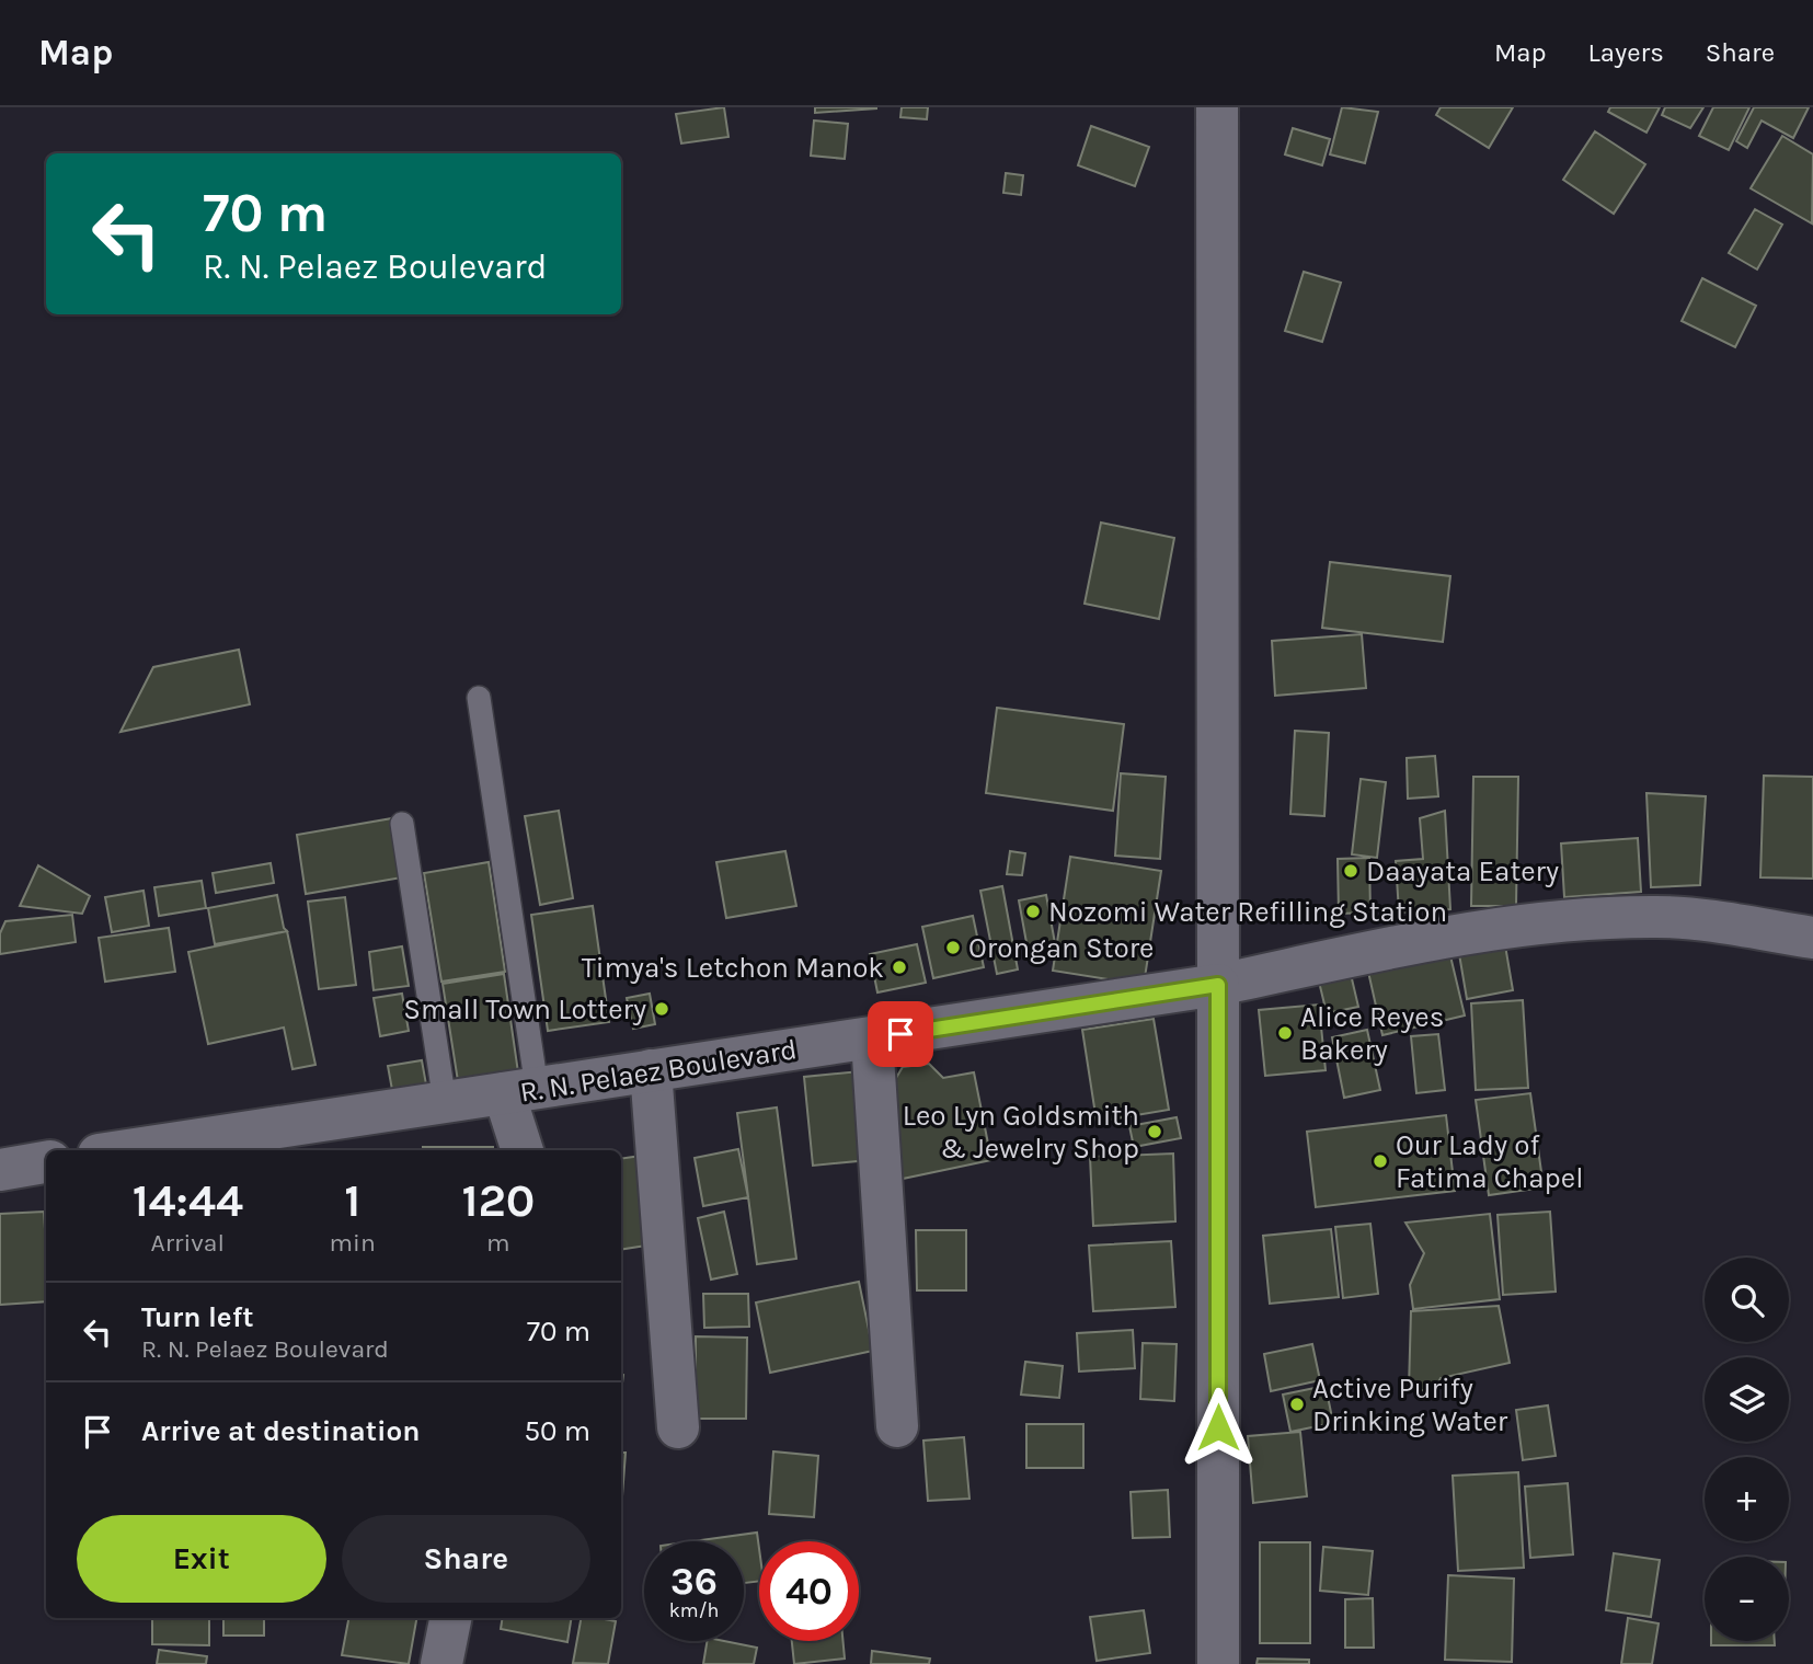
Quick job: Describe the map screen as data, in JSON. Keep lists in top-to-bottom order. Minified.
{"streets":{"street":["R. N. Pelaez Boulevard"]},"places":["Daayata Eatery","Nozomi Water Refilling Station","Orongan Store","Timya's Letchon Manok","Small Town Lottery","Alice Reyes Bakery","Leo Lyn Goldsmith & Jewelry Shop","Our Lady of Fatima Chapel","Active Purify Drinking Water"],"page":{"header":"Map","nav":["Map","Layers","Share"],"turn":["70 m","R. N. Pelaez Boulevard"],"eta":["14:44","Arrival","1","min","120","m"],"map_buttons":["+","−"],"list":[{"name":"Turn left","note":"R. N. Pelaez Boulevard","value":"70 m"},{"name":"Arrive at destination","value":"50 m"}],"buttons":["Exit","Share"],"speed":"36 km/h","limit":"40"}}
